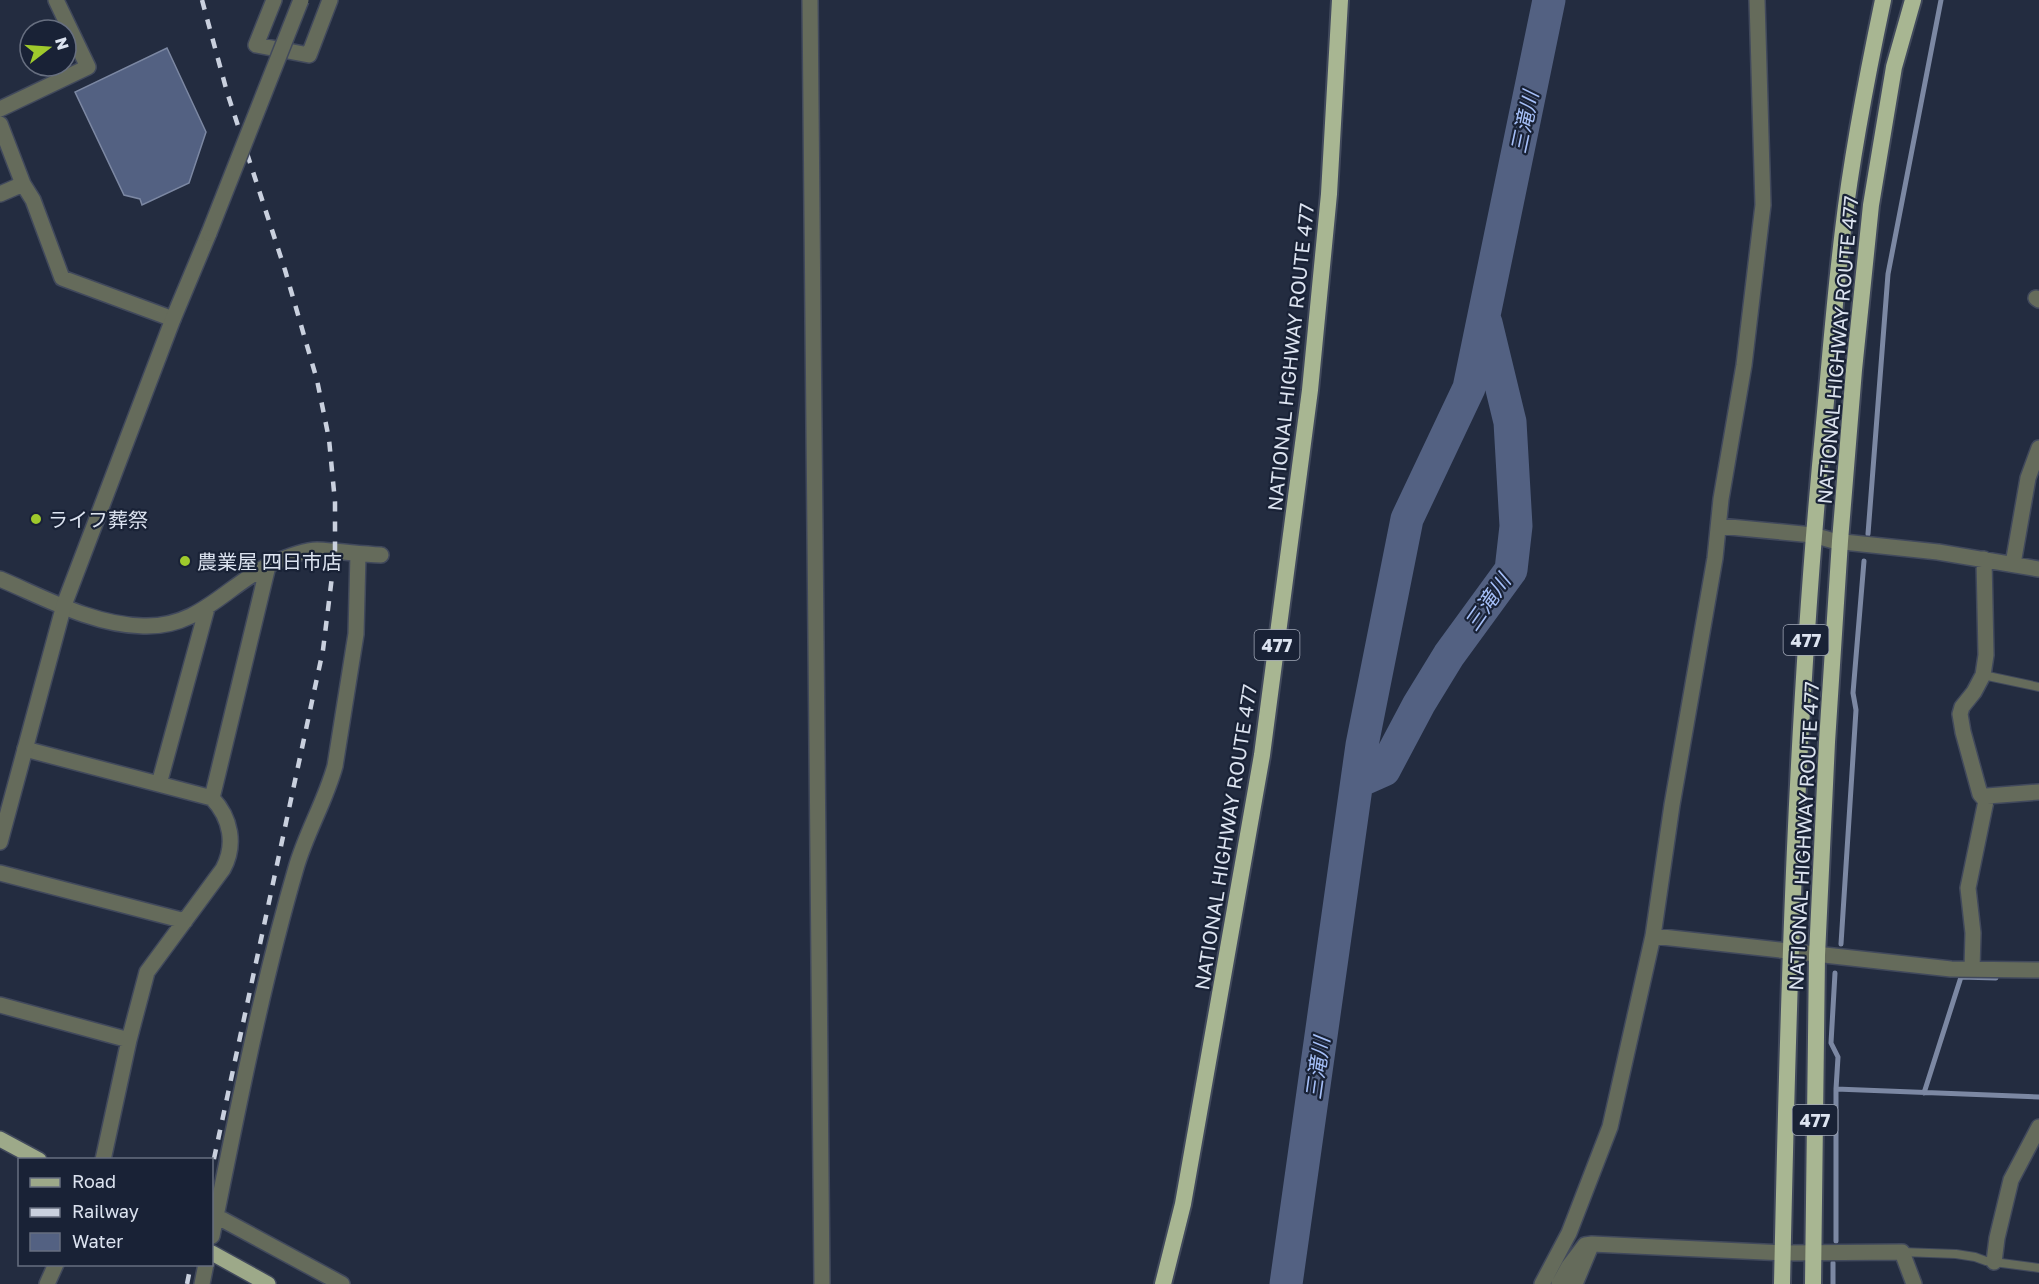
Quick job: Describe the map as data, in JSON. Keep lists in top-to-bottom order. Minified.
{"streets":{"highway":["NATIONAL HIGHWAY ROUTE 477","477"]},"water":["三滝川"],"places":["ライフ葬祭","農業屋 四日市店"],"legend":["Road","Railway","Water"],"north":"right"}
